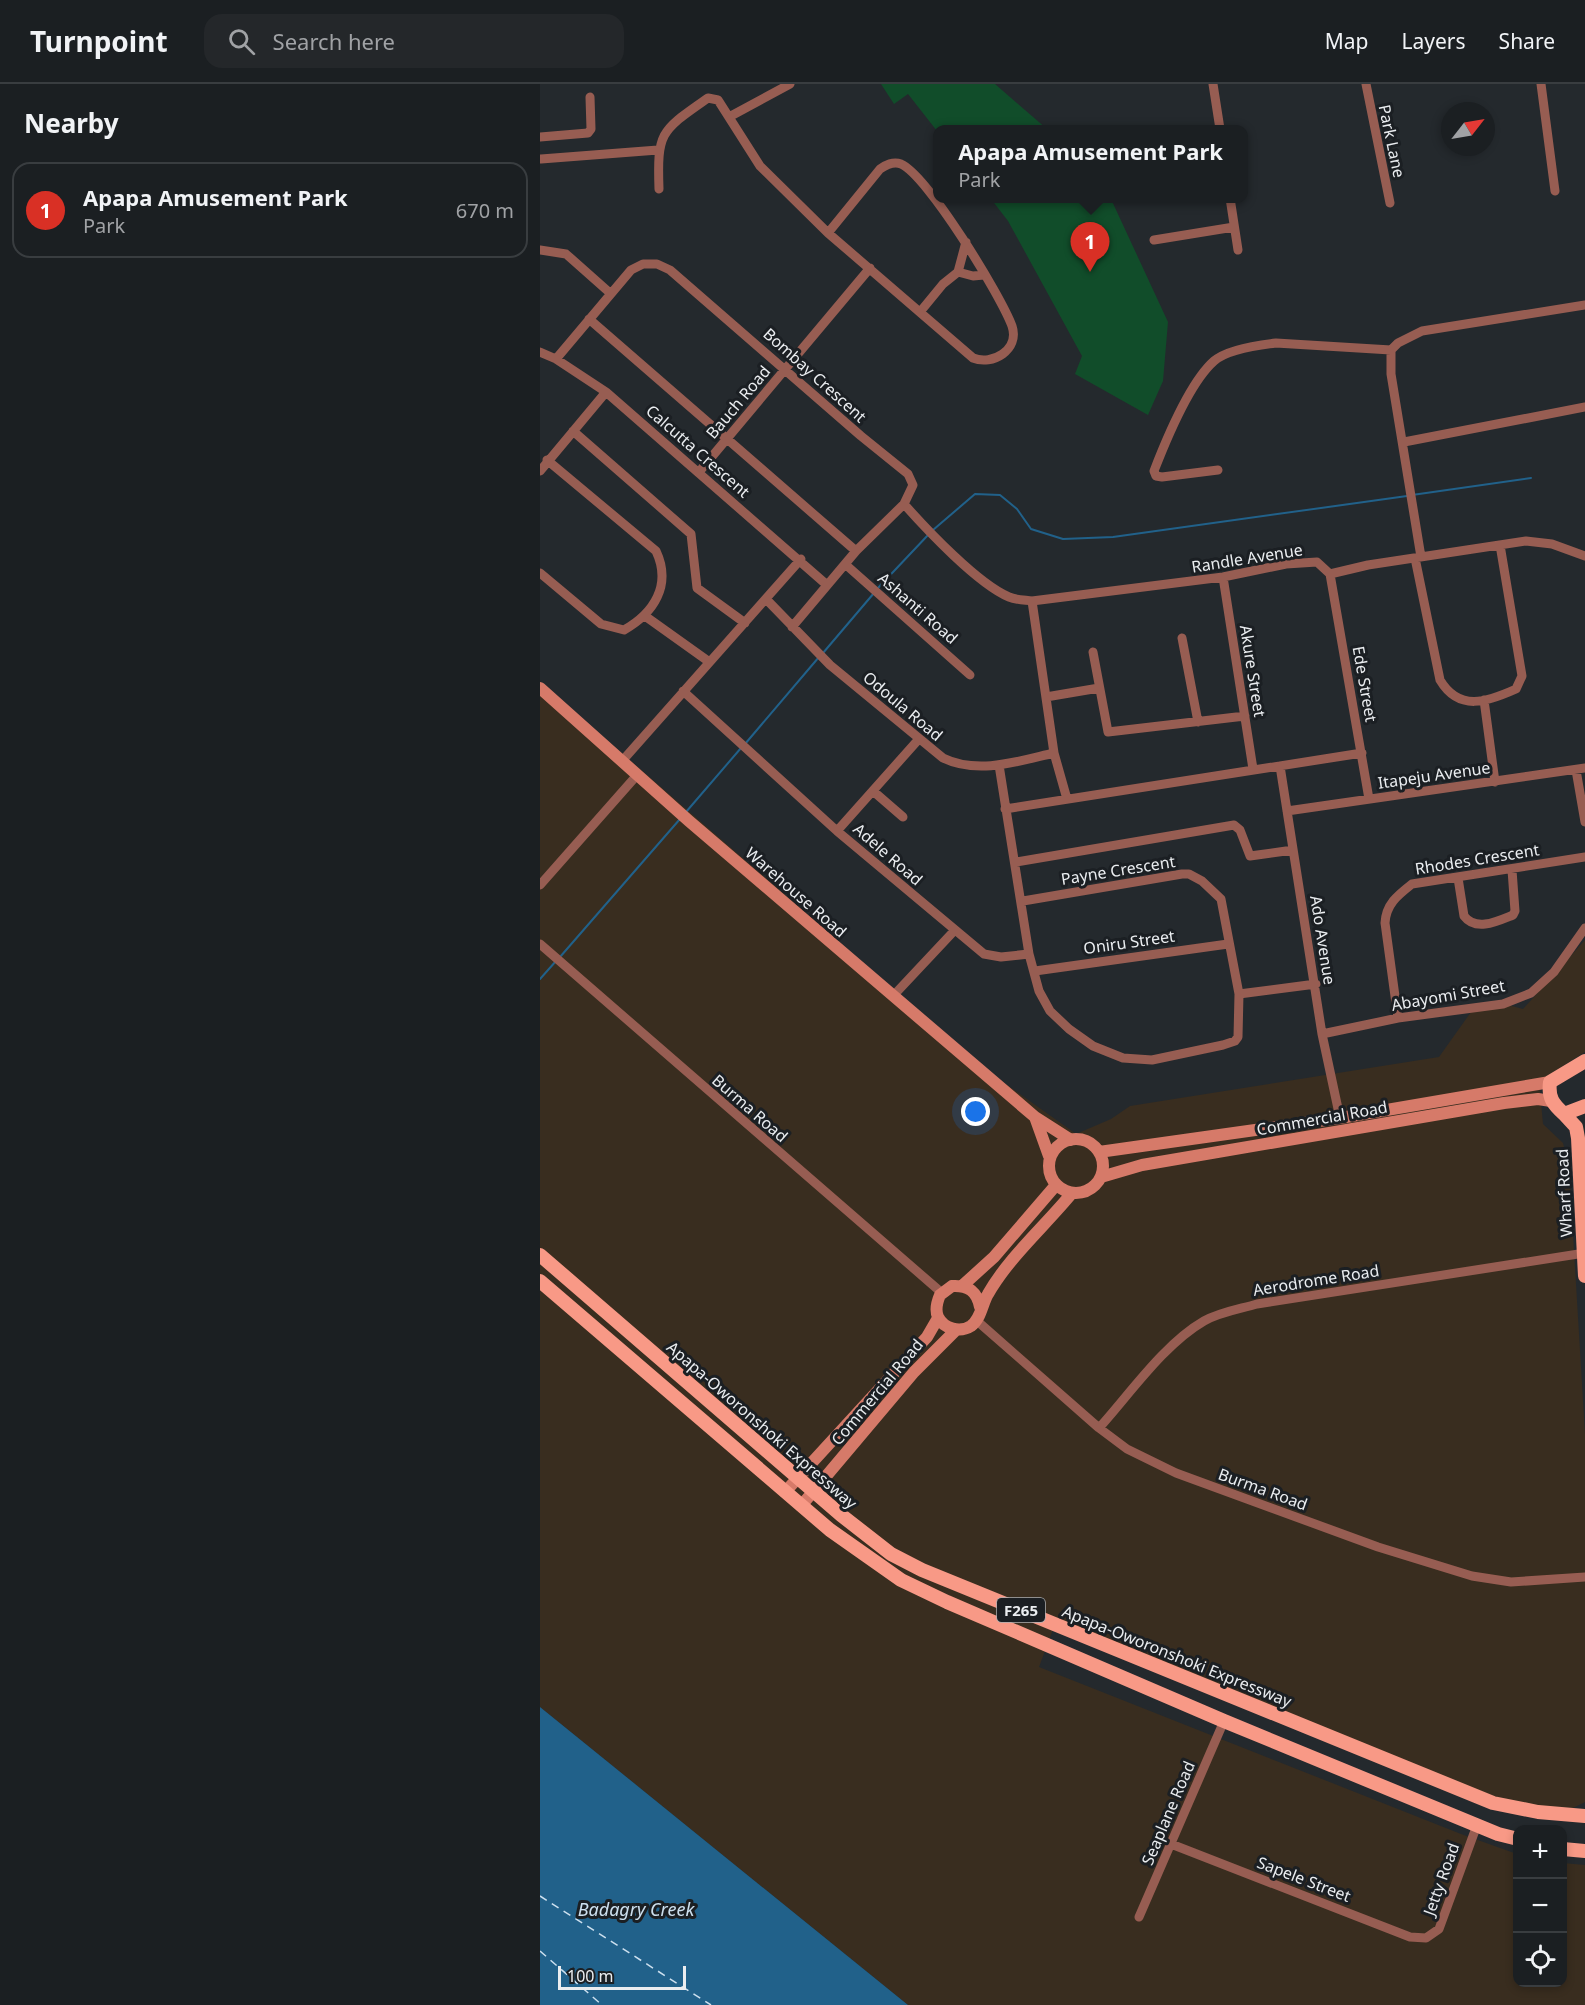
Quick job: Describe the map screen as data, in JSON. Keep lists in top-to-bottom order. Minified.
{"streets":{"main road":["Warehouse Road","Commercial Road","Wharf Road","Apapa-Oworonshoki Expressway","F265"],"street":["Park Lane","Bombay Crescent","Bauch Road","Calcutta Crescent","Randle Avenue","Ashanti Road","Akure Street","Ede Street","Odoula Road","Itapeju Avenue","Adele Road","Rhodes Crescent","Payne Crescent","Ado Avenue","Oniru Street","Abayomi Street","Burma Road","Aerodrome Road","Seaplane Road","Sapele Street","Jetty Road"]},"crossings":[["Bombay Crescent","Bauch Road"],["Bombay Crescent","Calcutta Crescent"],["Bombay Crescent","Randle Avenue"],["Bauch Road","Calcutta Crescent"],["Randle Avenue","Akure Street"],["Randle Avenue","Ede Street"],["Ede Street","Itapeju Avenue"],["Itapeju Avenue","Ado Avenue"],["Rhodes Crescent","Abayomi Street"],["Payne Crescent","Oniru Street"],["Warehouse Road","Commercial Road"],["Ado Avenue","Abayomi Street"],["Ado Avenue","Commercial Road"],["Burma Road","Commercial Road"],["Burma Road","Aerodrome Road"],["Commercial Road","Wharf Road"],["Commercial Road","Apapa-Oworonshoki Expressway"],["Commercial Road","F265"],["Wharf Road","Aerodrome Road"],["F265","Seaplane Road"],["F265","Jetty Road"],["Seaplane Road","Sapele Street"],["Sapele Street","Jetty Road"]],"water":["Badagry Creek"],"scale_bar":"100 m","north":"top right","page":{"header":"Turnpoint","search":"Search here","nav":["Map","Layers","Share"],"heading":"Nearby","popup":["Apapa Amusement Park","Park"],"list":[{"mark":"1","name":"Apapa Amusement Park","note":"Park","value":"670 m"}],"pins":"1","map_buttons":["+","−"],"scale":"100 m"}}
